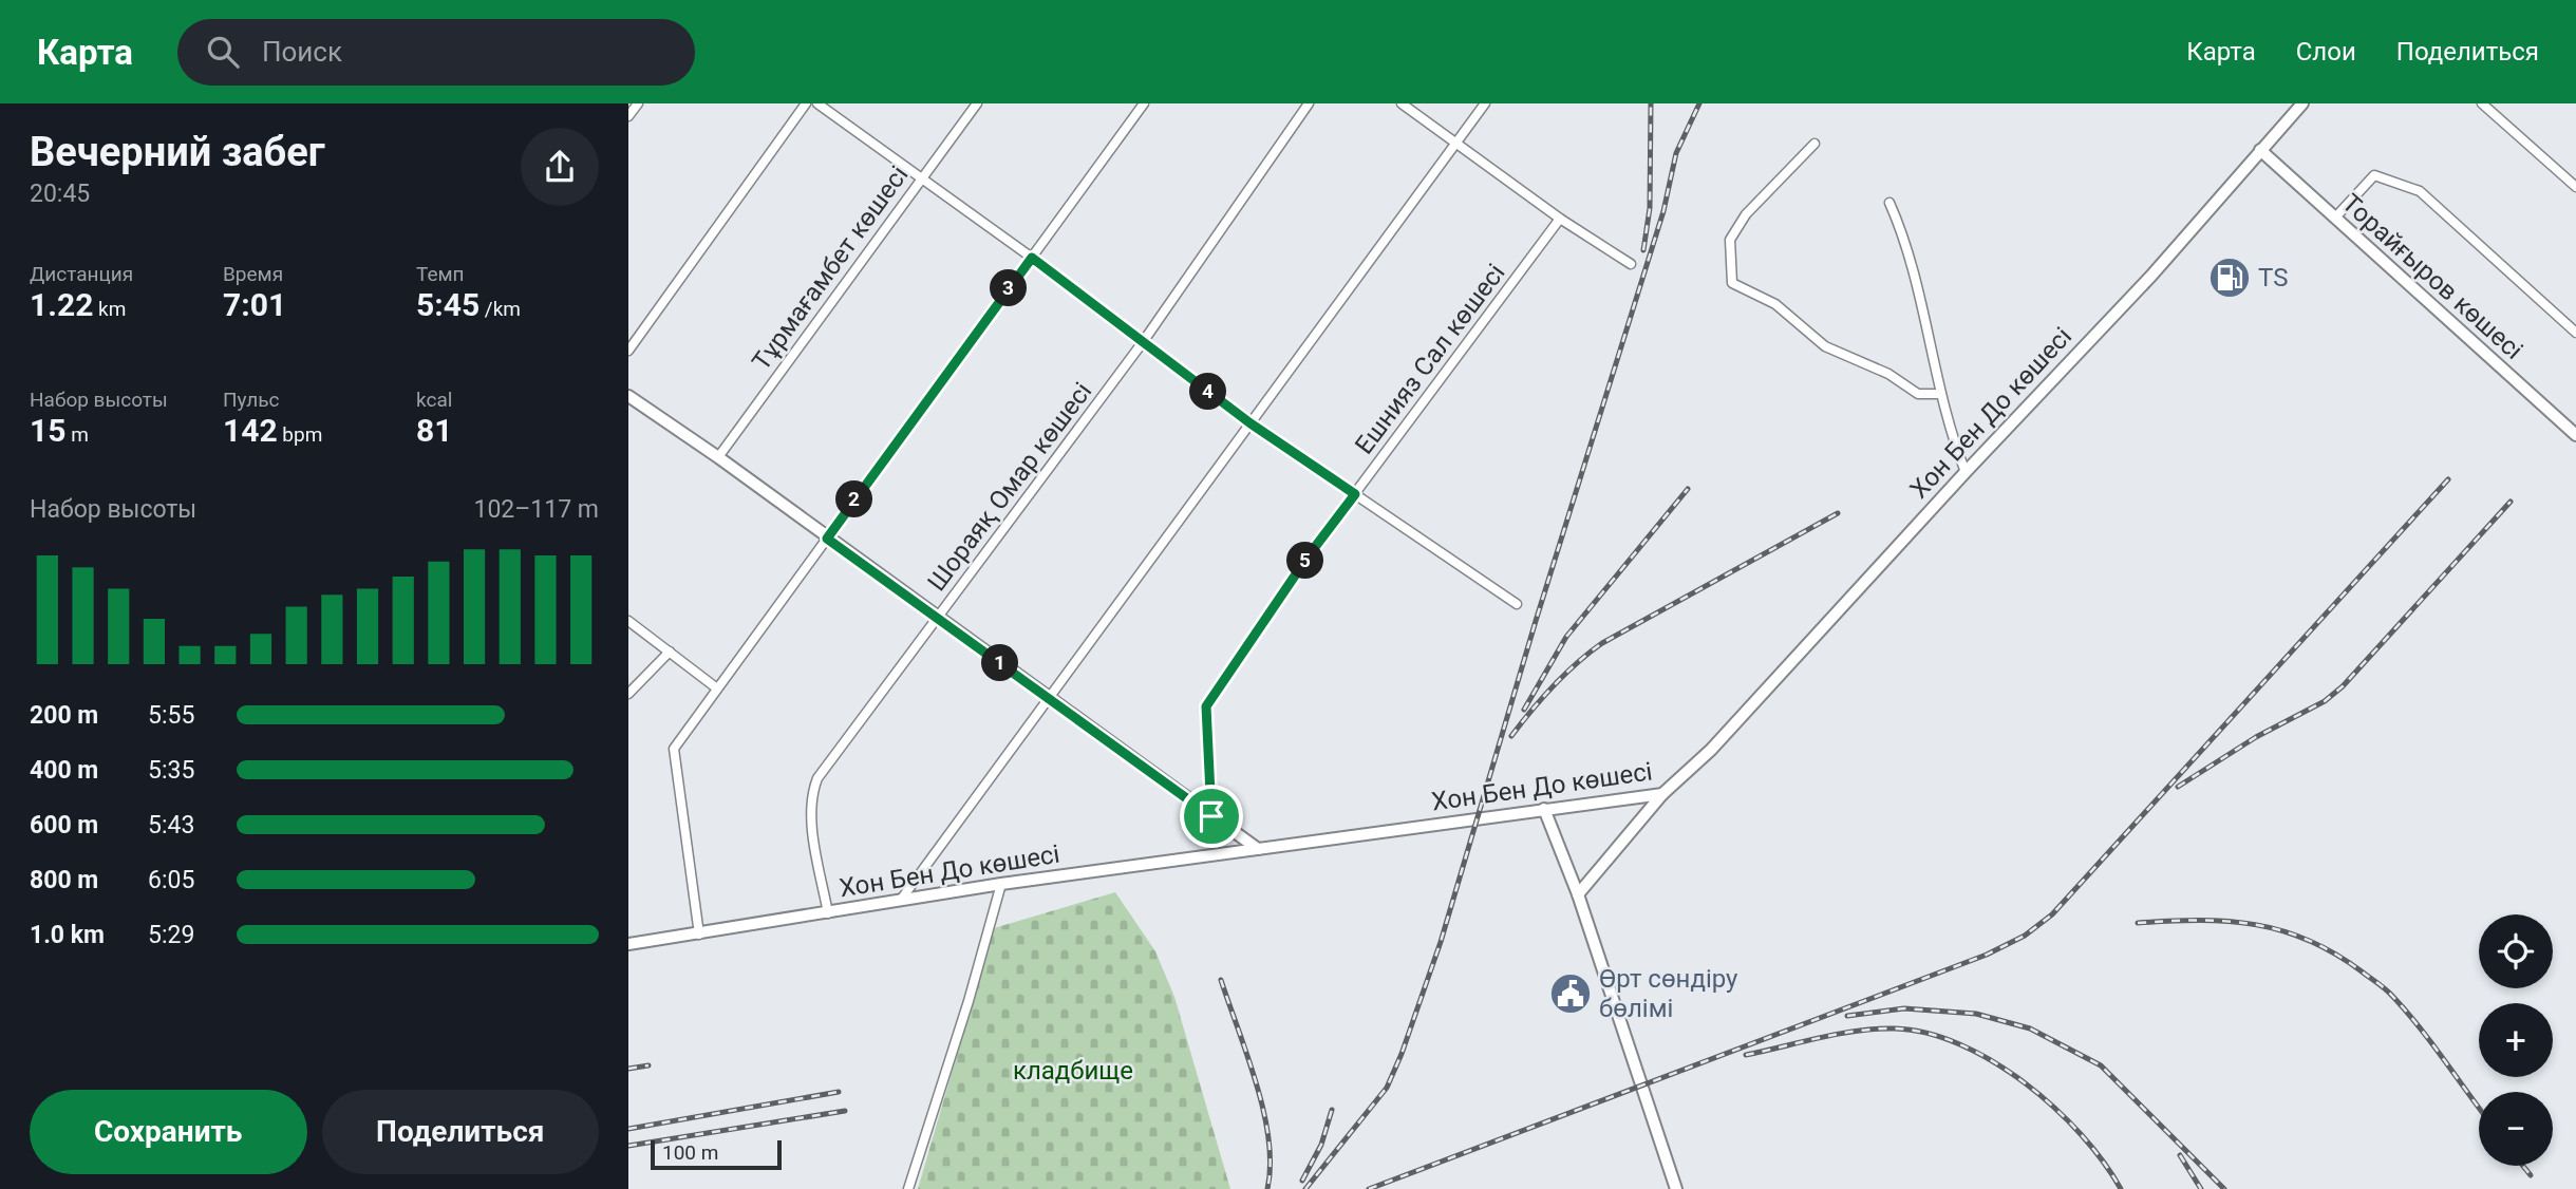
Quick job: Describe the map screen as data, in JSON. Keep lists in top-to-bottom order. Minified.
{"streets":{"street":["Тұрмағамбет көшесі","Торайғыров көшесі","Ешнияз Сал көшесі","Хон Бен До көшесі","Шораяқ Омар көшесі"]},"crossings":[["Торайғыров көшесі","Хон Бен До көшесі"],["Хон Бен До көшесі","Шораяқ Омар көшесі"]],"parks":["кладбище"],"places":{"fuel station":["TS"],"public building":["Өрт сөндіру бөлімі"]},"scale_bar":"100 m","page":{"header":"Карта","search":"Поиск","nav":["Карта","Слои","Поделиться"],"heading":["Вечерний забег","20:45"],"stats":[["Дистанция","1.22 km"],["Время","7:01"],["Темп","5:45 /km"],["Набор высоты","15 m"],["Пульс","142 bpm"],["kcal","81"]],"pins":["3","4","2","5","1"],"chart":["Набор высоты","102–117 m"],"list":[{"name":"200 m","note":"5:55"},{"name":"400 m","note":"5:35"},{"name":"600 m","note":"5:43"},{"name":"800 m","note":"6:05"},{"name":"1.0 km","note":"5:29"}],"map_buttons":["+","−"],"buttons":["Сохранить","Поделиться"],"scale":"100 m"}}
